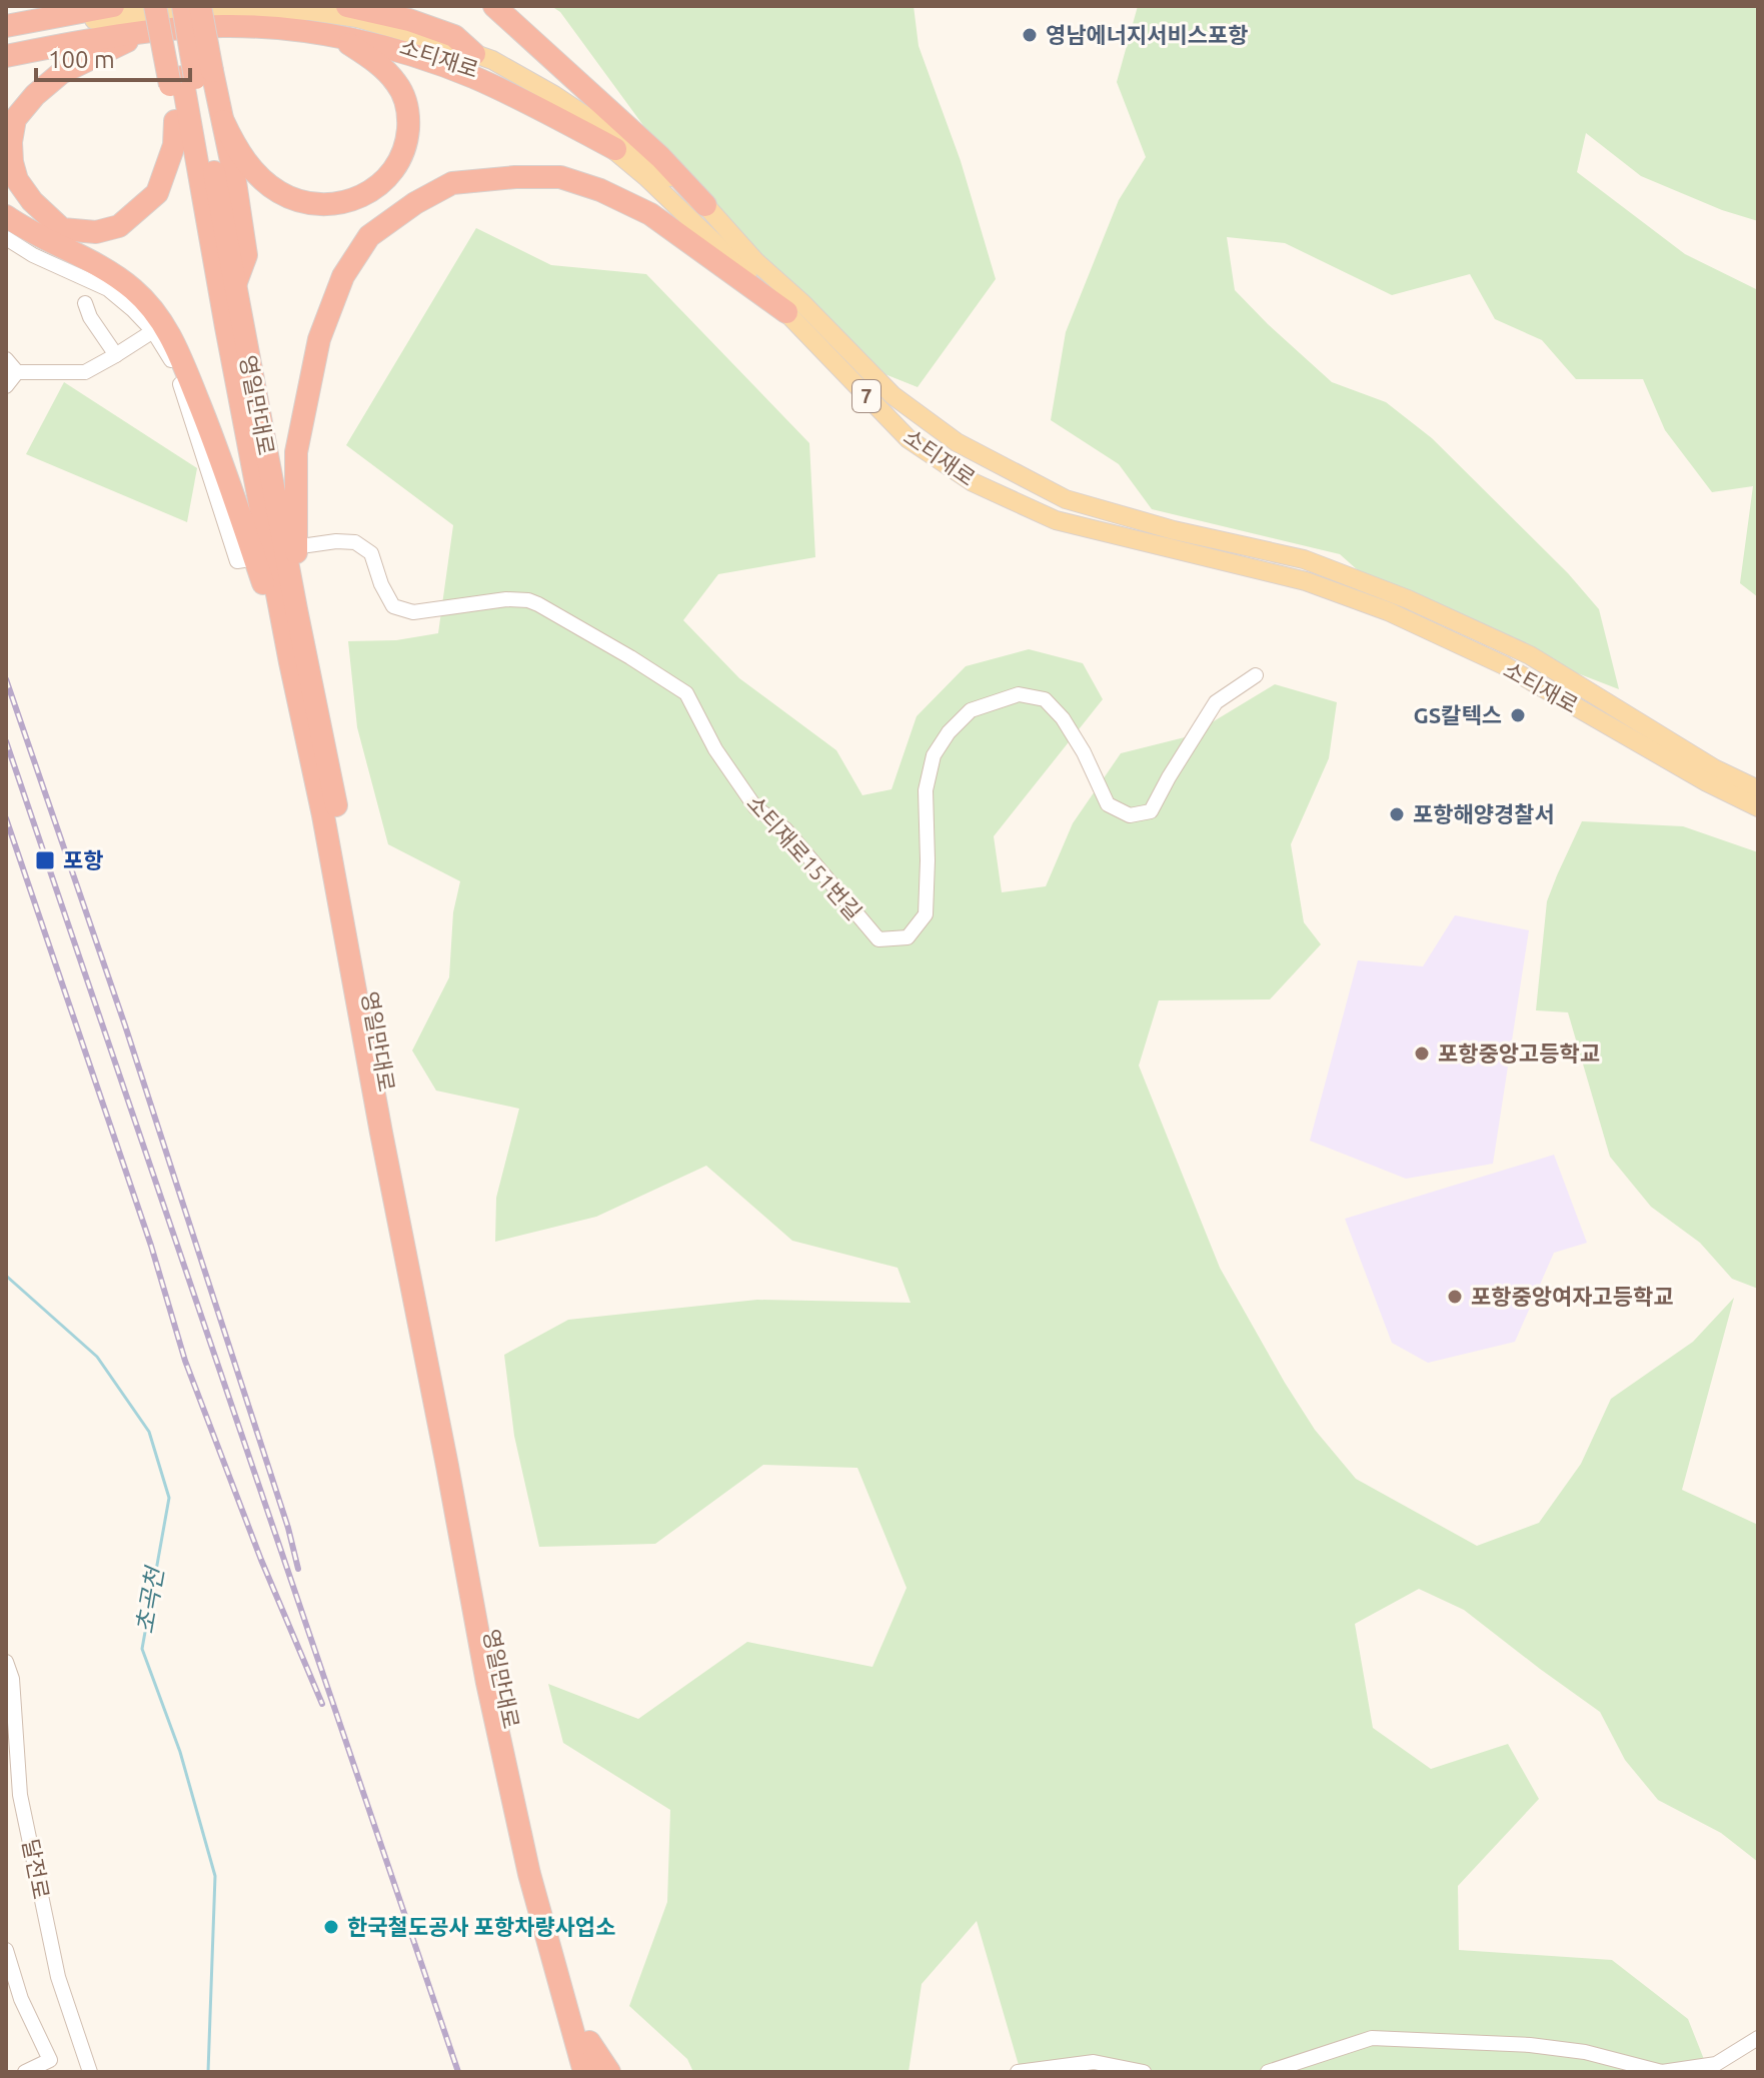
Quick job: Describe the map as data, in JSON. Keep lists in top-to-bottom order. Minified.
{"streets":{"highway":["영일만대로"],"main road":["소티재로","7"],"street":["소티재로151번길","달전로"]},"water":["초곡천"],"places":{"other":["영남에너지서비스포항","GS칼텍스","포항해양경찰서","포항중앙고등학교","포항중앙여자고등학교","한국철도공사 포항차량사업소"],"transit":["포항"]},"scale_bar":"100 m"}
